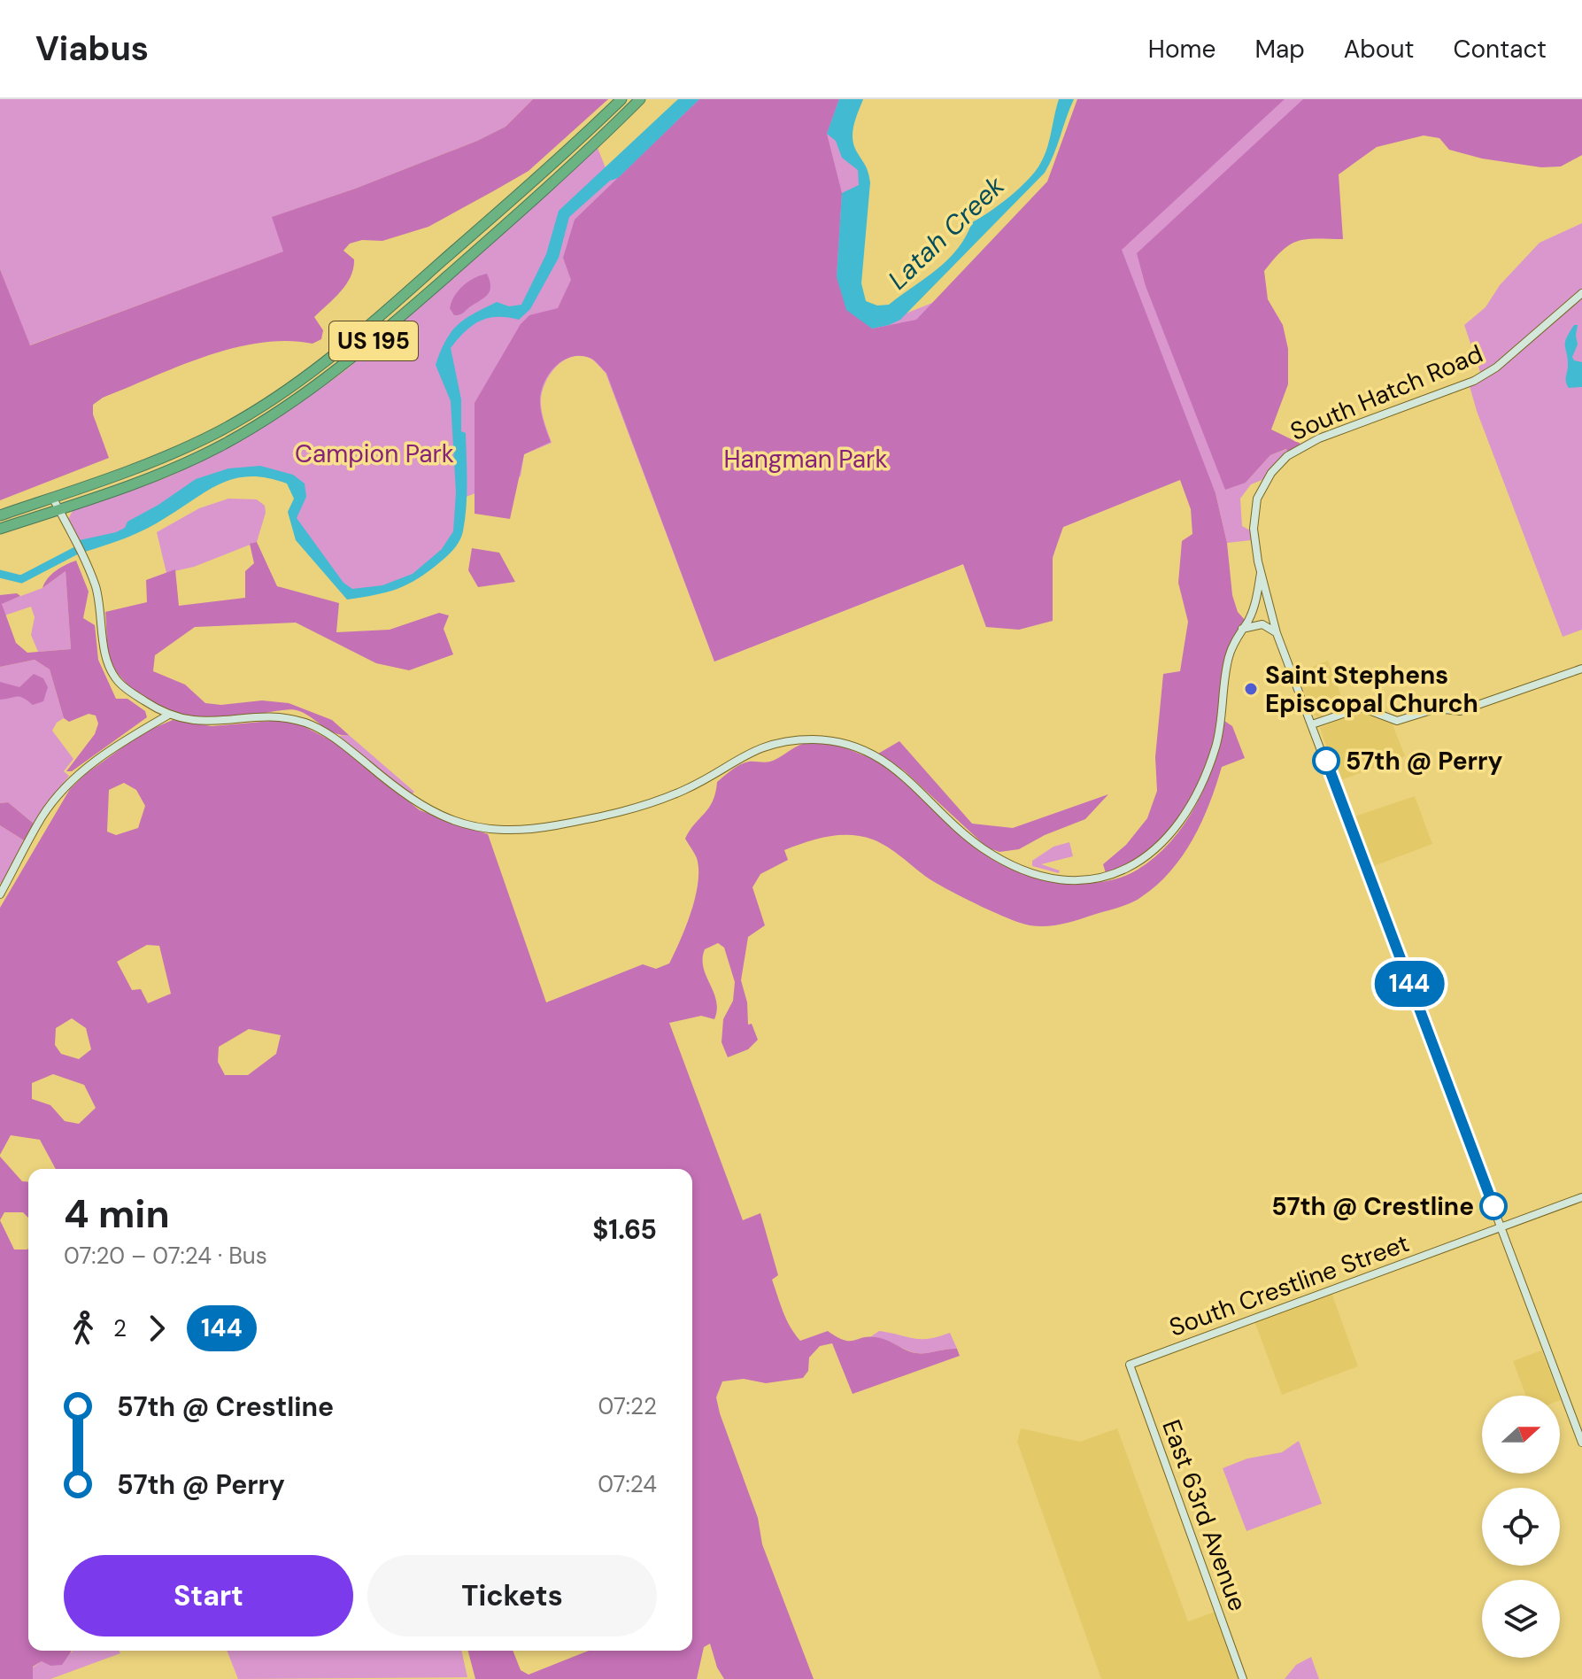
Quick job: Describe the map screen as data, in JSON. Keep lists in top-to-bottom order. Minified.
{"streets":{"highway":["US 195"],"main road":["South Hatch Road","South Crestline Street","East 63rd Avenue"]},"crossings":[["South Crestline Street","East 63rd Avenue"]],"water":["Latah Creek"],"parks":["Campion Park","Hangman Park"],"places":["Saint Stephens Episcopal Church","57th @ Perry","57th @ Crestline"],"lines":["bus line 144"],"north":"right","page":{"header":"Viabus","nav":["Home","Map","About","Contact"],"on_map":"144","heading":["4 min","07:20 – 07:24 · Bus","$1.65"],"legs":["2","144"],"list":[{"name":"57th @ Crestline","value":"07:22"},{"name":"57th @ Perry","value":"07:24"}],"buttons":["Start","Tickets"]}}
